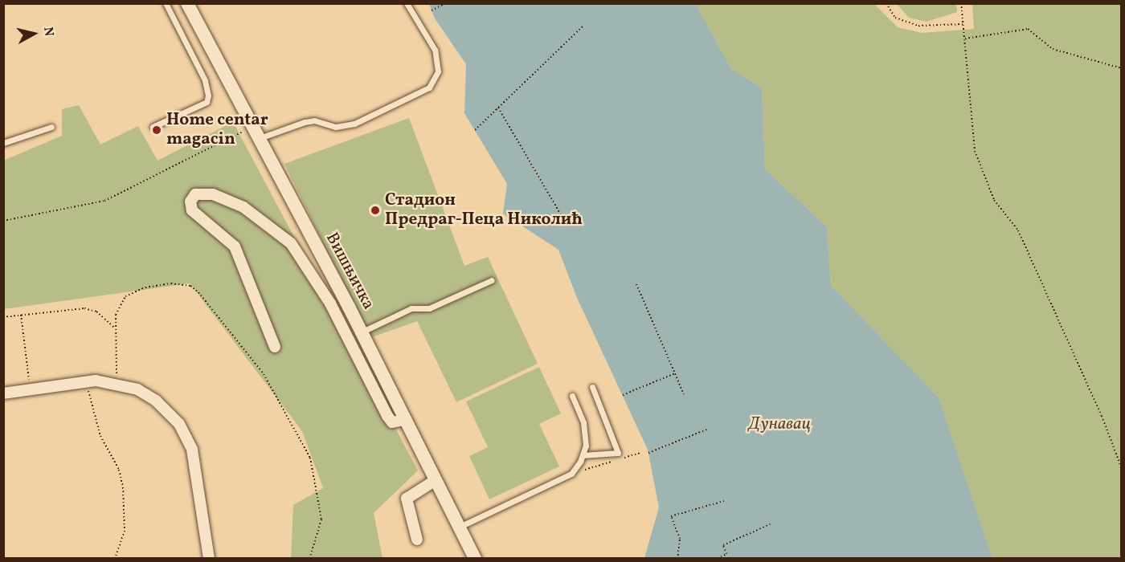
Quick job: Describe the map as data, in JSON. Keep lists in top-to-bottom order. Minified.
{"streets":{"street":["Вишњичка"]},"water":["Дунавац"],"places":["Home centar magacin","Стадион Предраг-Пеца Николић"],"north":"right"}
